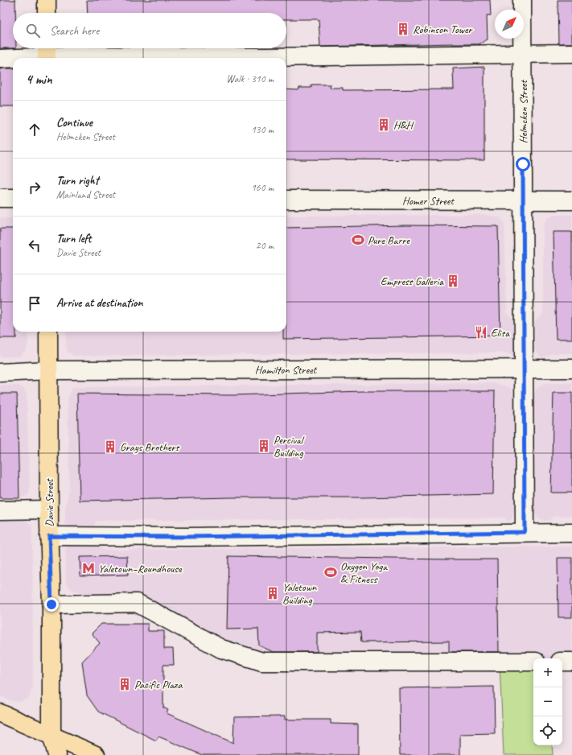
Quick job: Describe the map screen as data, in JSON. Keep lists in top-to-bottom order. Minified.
{"streets":{"main road":["Davie Street"],"street":["Helmcken Street","Homer Street","Hamilton Street"]},"crossings":[["Helmcken Street","Homer Street"],["Helmcken Street","Hamilton Street"],["Hamilton Street","Davie Street"]],"places":{"building":["Robinson Tower","H&H","Empress Galleria","Percival Building","Grays Brothers","Yaletown Building","Pacific Plaza"],"sports":["Pure Barre","Oxygen Yoga & Fitness"],"restaurant":["Elisa"],"metro station":["Yaletown–Roundhouse"]},"north":"top right","page":{"search":"Search here","heading":["4 min","Walk · 310 m"],"list":[["Continue","Helmcken Street","130 m"],["Turn right","Mainland Street","160 m"],["Turn left","Davie Street","20 m"],"Arrive at destination"],"map_buttons":["+","−"]}}
